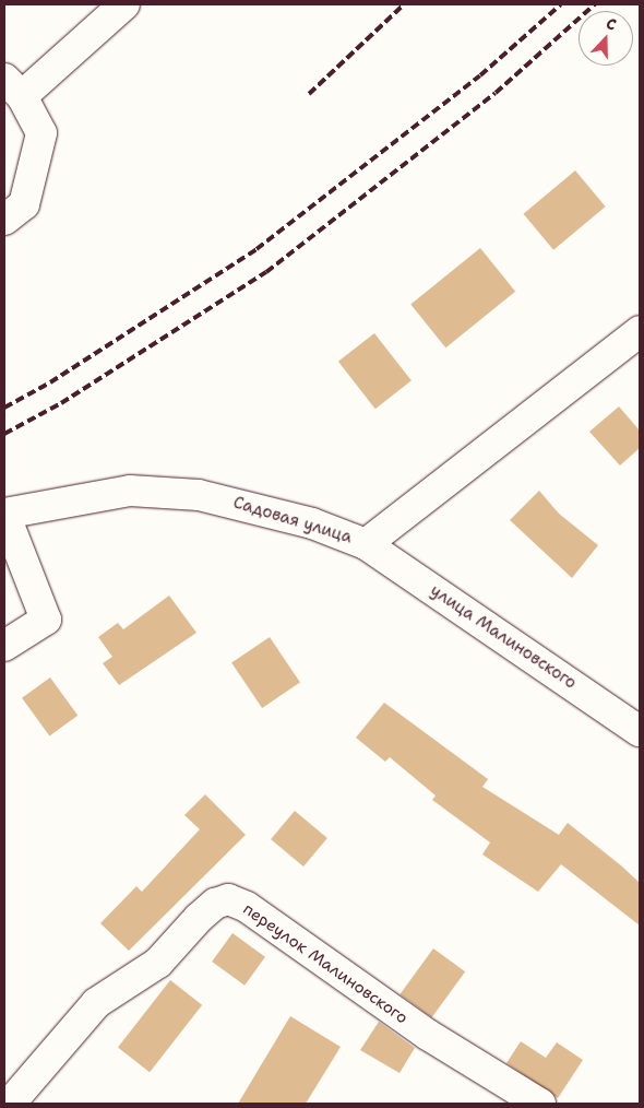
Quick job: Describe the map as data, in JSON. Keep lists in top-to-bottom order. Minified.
{"streets":{"street":["Садовая улица","улица Малиновского","переулок Малиновского"]},"crossings":[["Садовая улица","улица Малиновского"]],"north":"top"}
